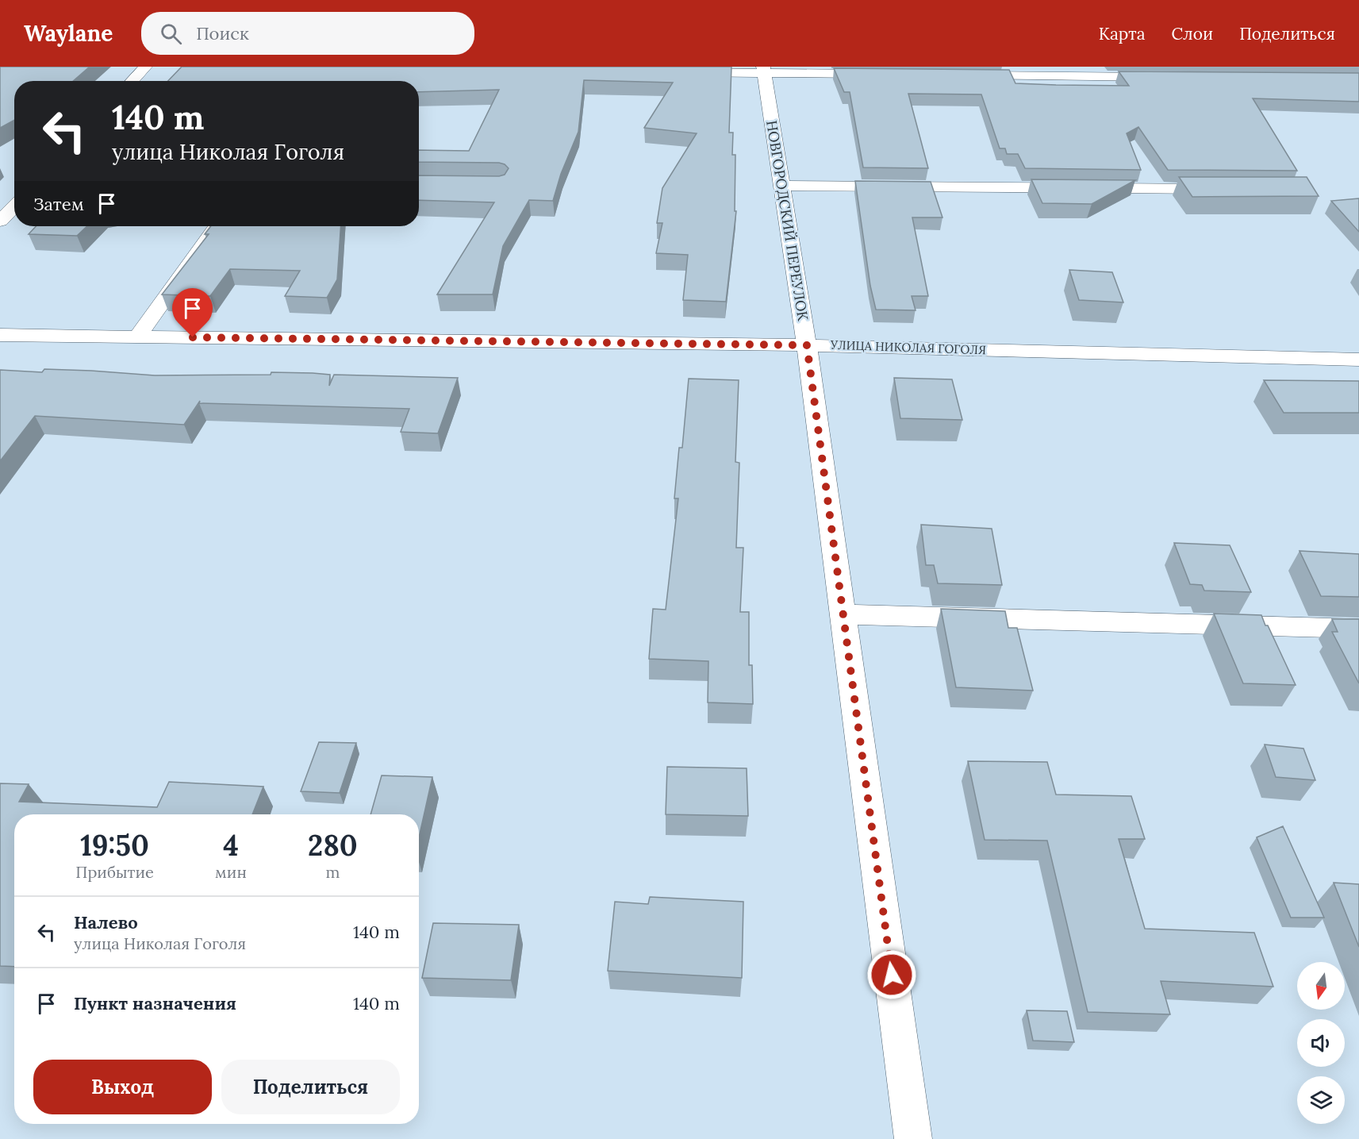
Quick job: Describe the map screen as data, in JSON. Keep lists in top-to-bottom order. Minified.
{"streets":{"street":["НОВГОРОДСКИЙ ПЕРЕУЛОК","УЛИЦА НИКОЛАЯ ГОГОЛЯ"]},"crossings":[["НОВГОРОДСКИЙ ПЕРЕУЛОК","УЛИЦА НИКОЛАЯ ГОГОЛЯ"]],"north":"bottom","page":{"header":"Waylane","search":"Поиск","nav":["Карта","Слои","Поделиться"],"turn":["140 m","улица Николая Гоголя"],"then":"Затем","eta":["19:50","Прибытие","4","мин","280","m"],"list":[{"name":"Налево","note":"улица Николая Гоголя","value":"140 m"},{"name":"Пункт назначения","value":"140 m"}],"buttons":["Выход","Поделиться"]}}
